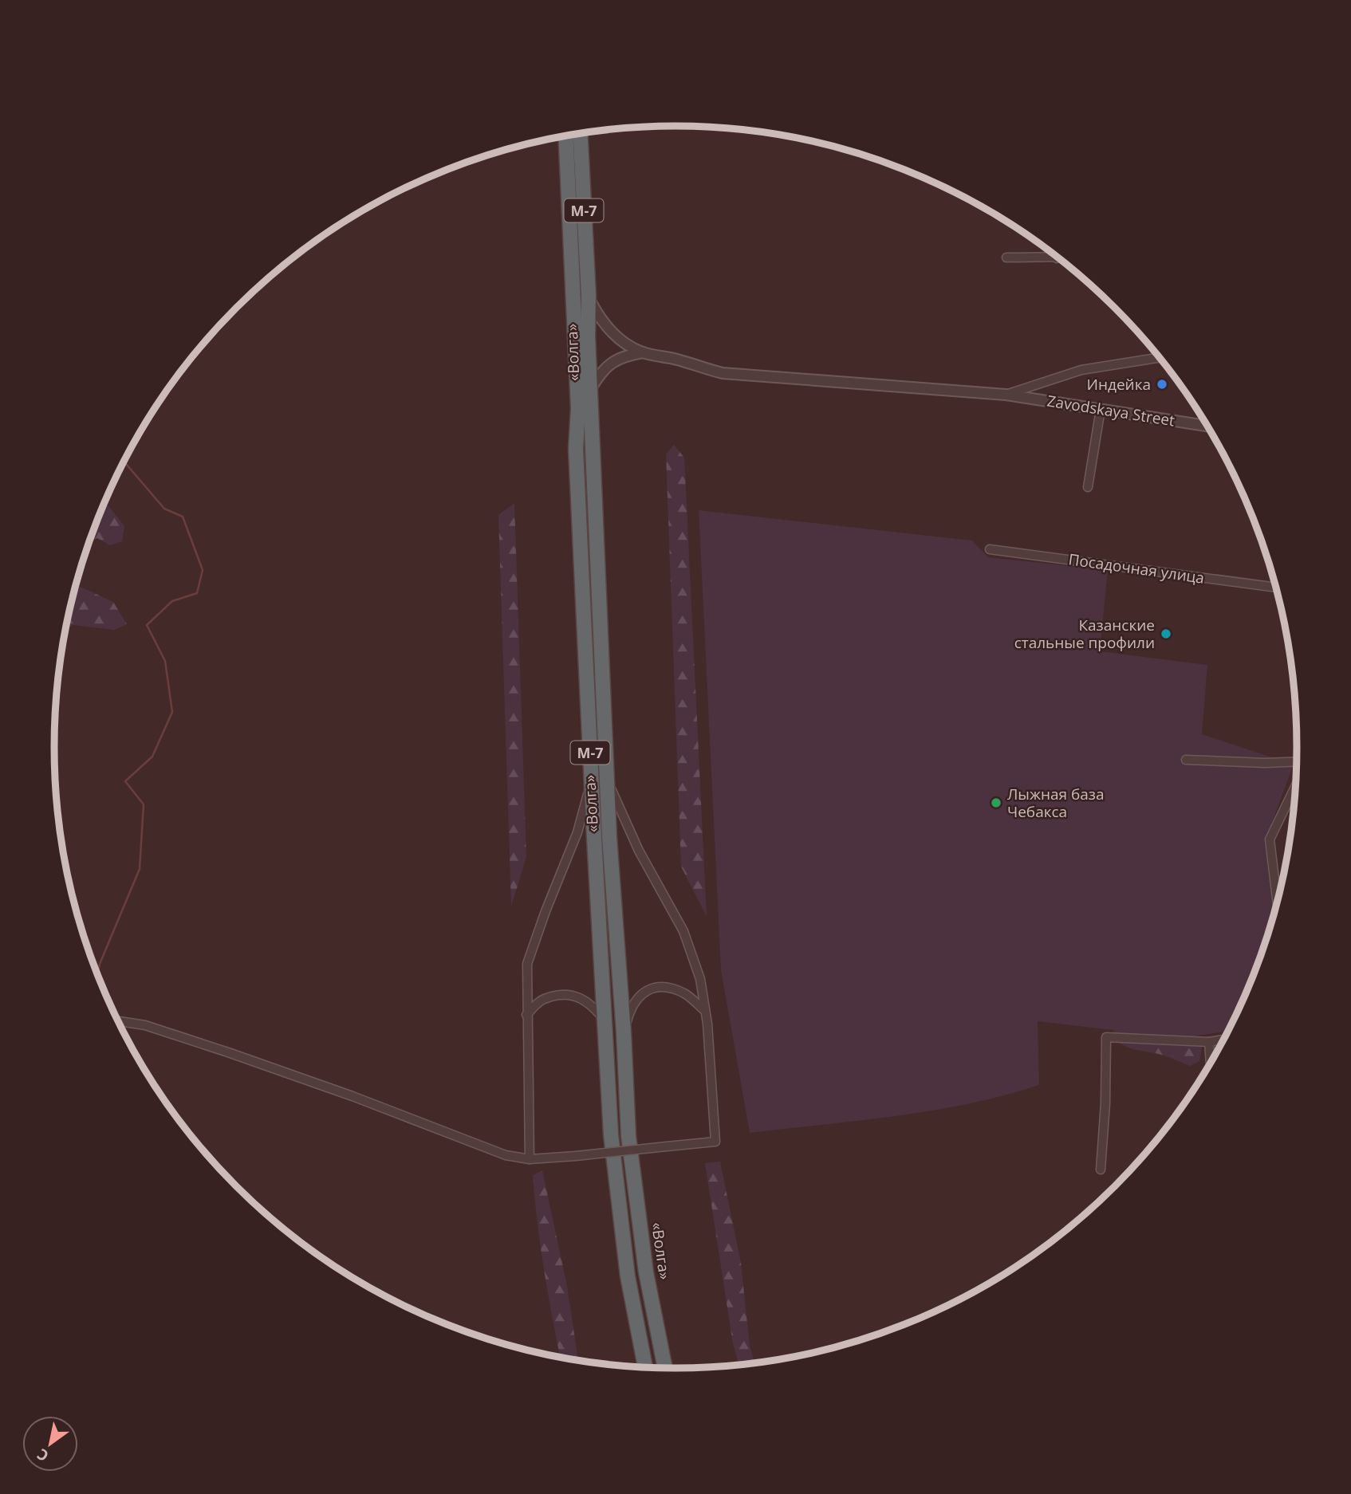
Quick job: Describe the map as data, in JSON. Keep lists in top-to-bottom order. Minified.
{"streets":{"highway":["М-7","«Волга»"],"street":["Zavodskaya Street","Посадочная улица"]},"places":["Индейка","Казанские стальные профили","Лыжная база Чебакса"],"north":"bottom left"}
